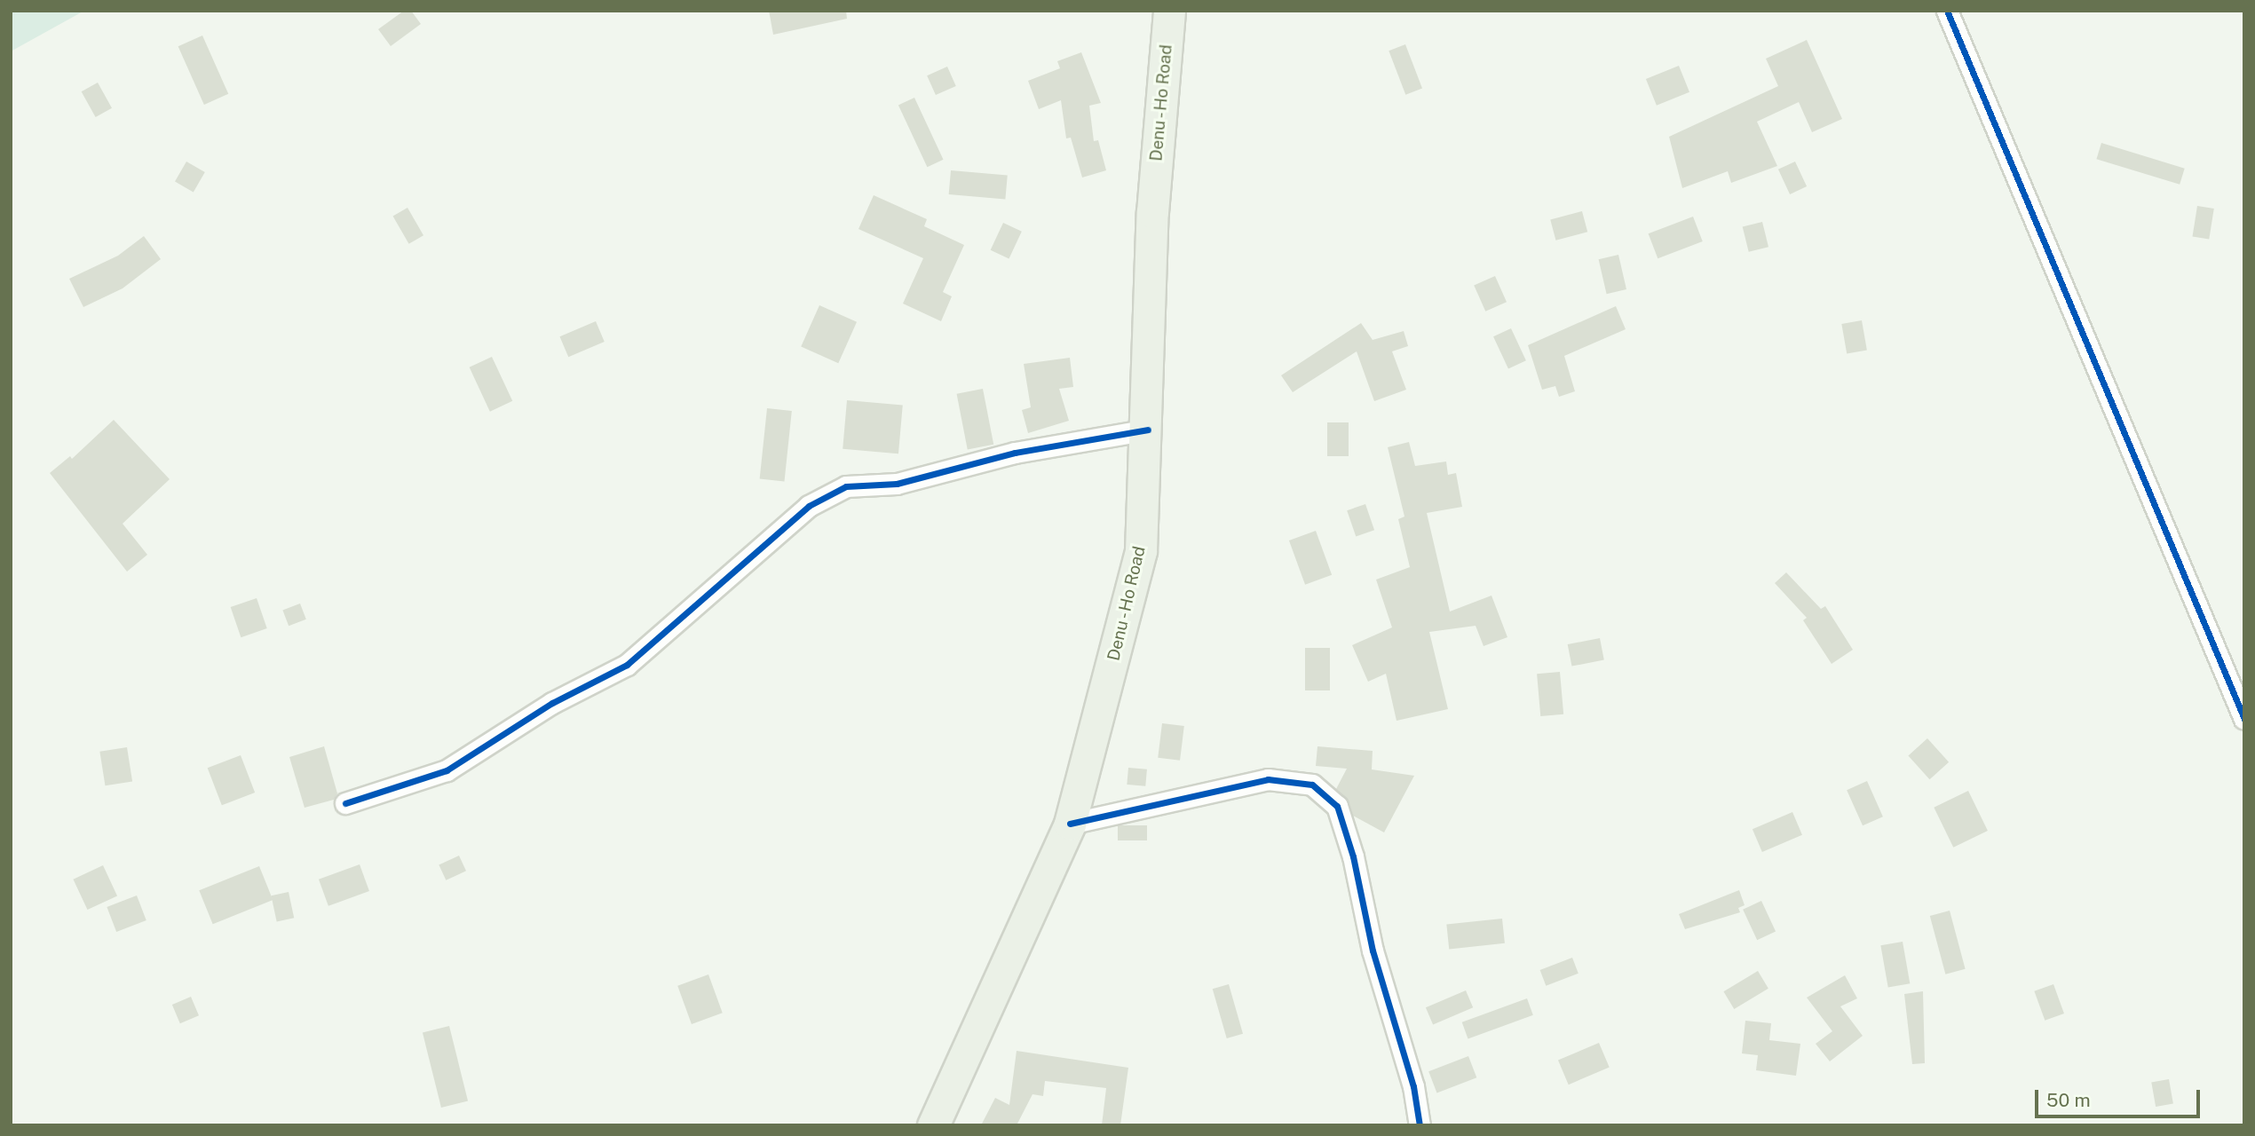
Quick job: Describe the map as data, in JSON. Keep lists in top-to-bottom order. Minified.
{"streets":{"main road":["Denu - Ho Road"]},"scale_bar":"50 m"}
